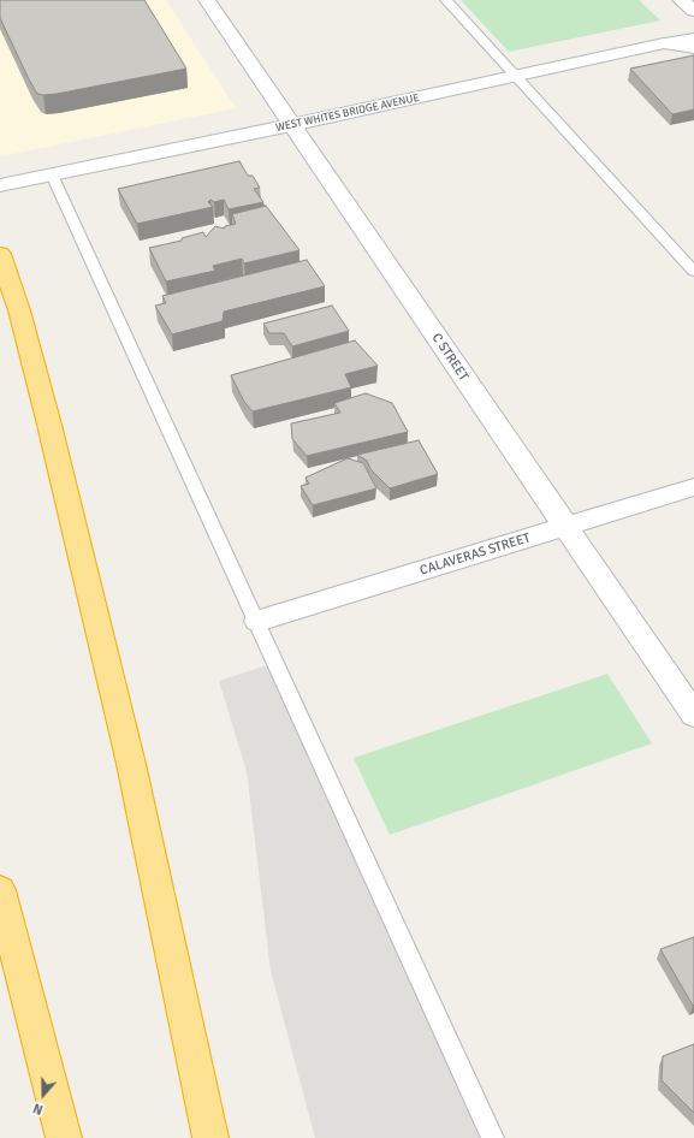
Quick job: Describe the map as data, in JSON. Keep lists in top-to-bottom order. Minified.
{"streets":{"street":["WEST WHITES BRIDGE AVENUE","C STREET","CALAVERAS STREET"]},"crossings":[["WEST WHITES BRIDGE AVENUE","C STREET"],["C STREET","CALAVERAS STREET"]],"north":"bottom"}
